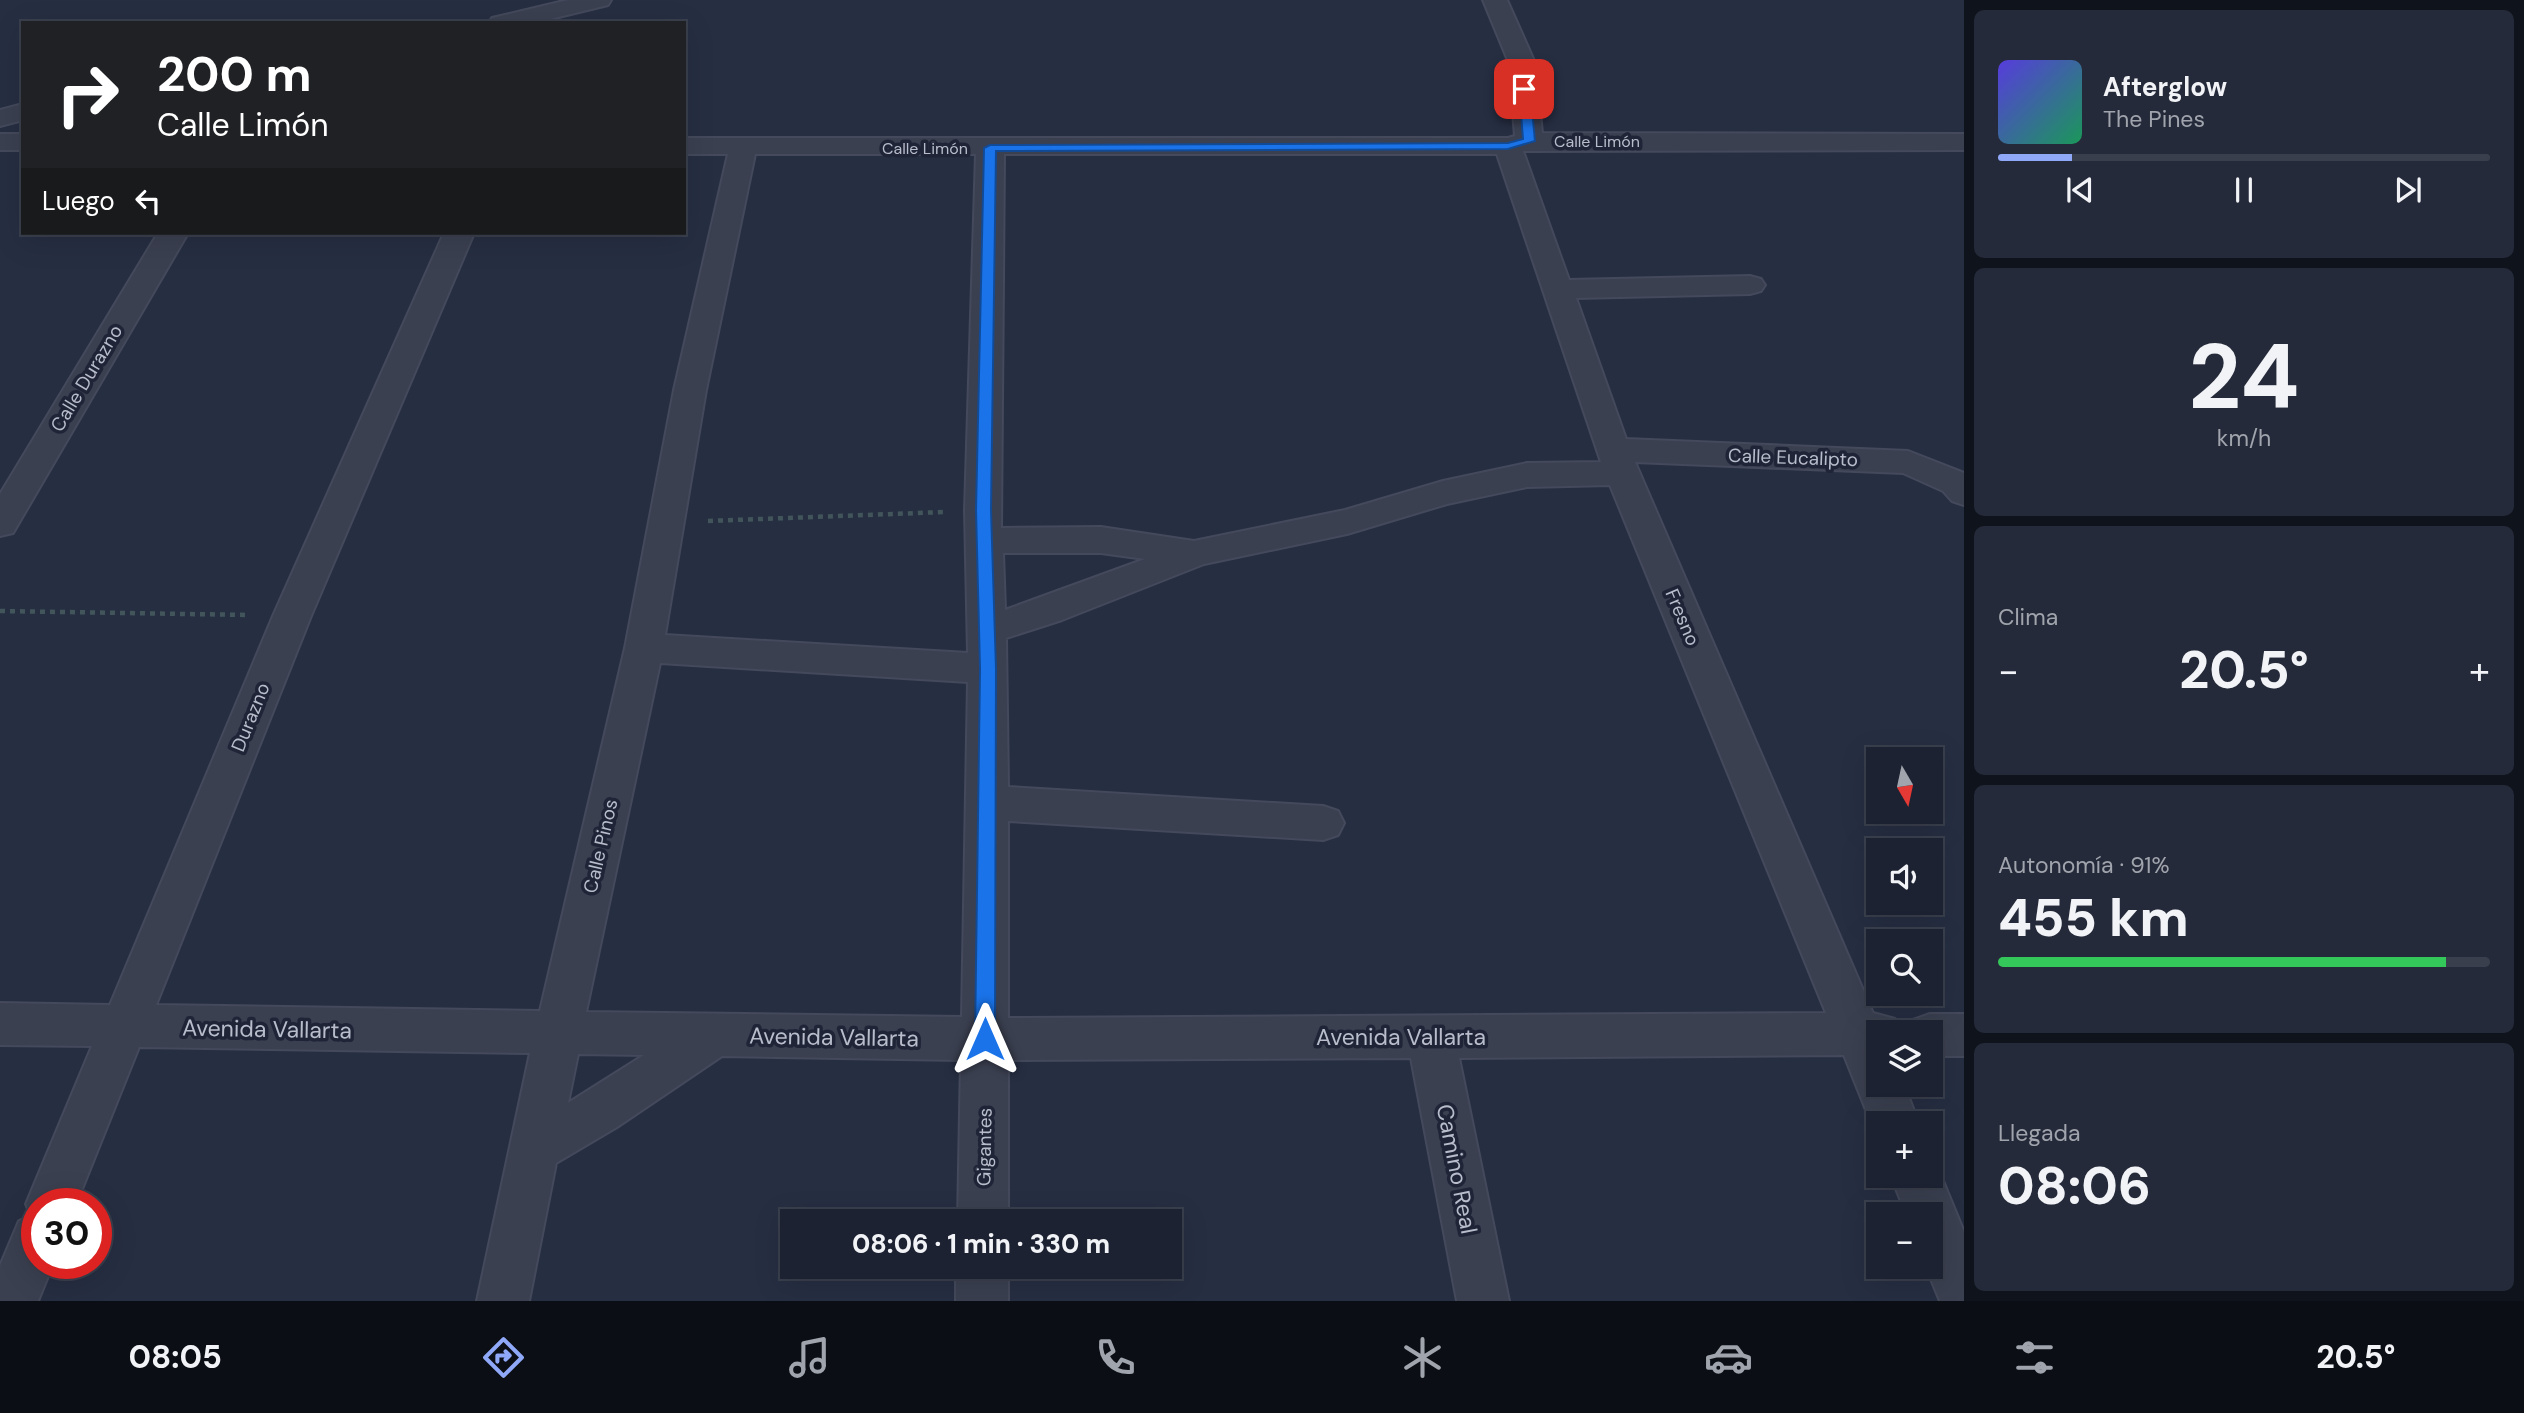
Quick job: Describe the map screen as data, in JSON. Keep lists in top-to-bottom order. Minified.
{"streets":{"street":["Calle Limón","Calle Durazno","Calle Eucalipto","Fresno","Durazno","Calle Pinos","Avenida Vallarta","Gigantes","Camino Real"]},"crossings":[["Calle Limón","Fresno"],["Calle Limón","Calle Pinos"],["Calle Limón","Gigantes"],["Calle Eucalipto","Fresno"],["Durazno","Avenida Vallarta"],["Calle Pinos","Avenida Vallarta"],["Avenida Vallarta","Gigantes"],["Avenida Vallarta","Camino Real"]],"north":"bottom","page":{"turn":["200 m","Calle Limón"],"song":["Afterglow","The Pines"],"then":"Luego","tile":[["24","km/h"],"Clima",["Autonomía · 91%","455 km"],["Llegada","08:06"]],"heat":["−","20.5°","+"],"map_buttons":["+","−"],"limit":"30","trip":"08:06 · 1 min · 330 m","tabs":["08:05","20.5°"]}}
